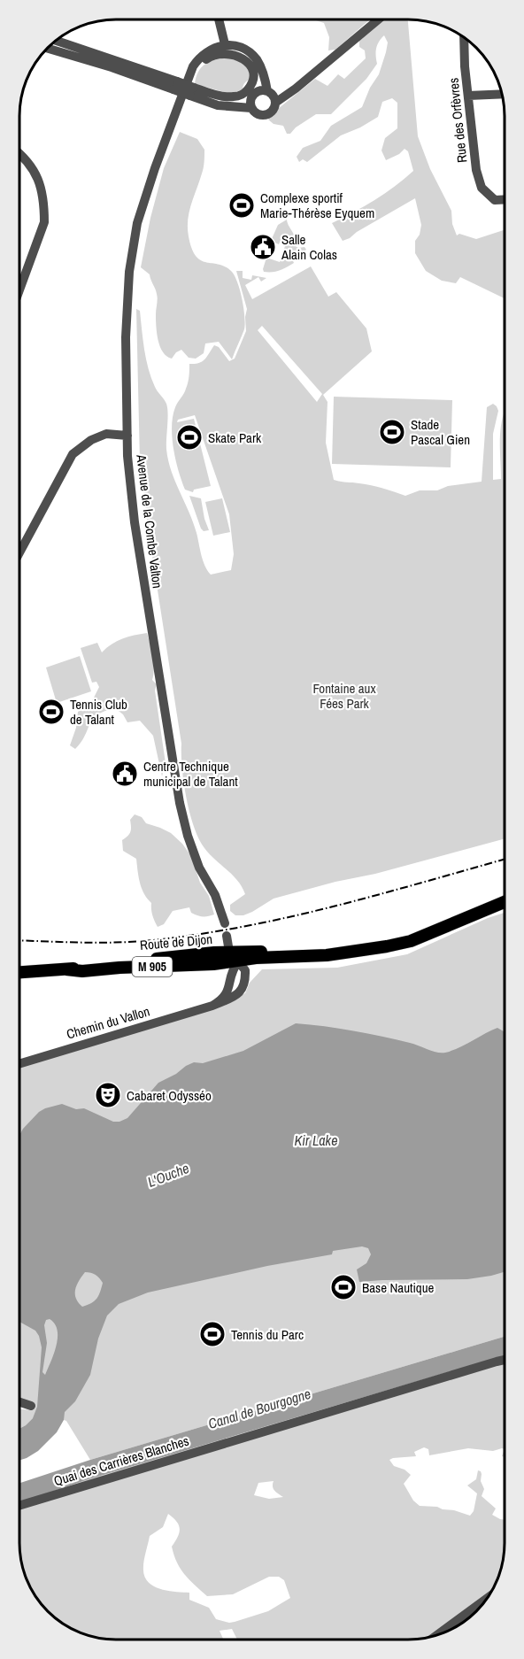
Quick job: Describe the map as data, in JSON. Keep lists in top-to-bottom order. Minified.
{"streets":{"main road":["Route de Dijon","M 905"],"street":["Rue des Orfèvres","Avenue de la Combe Valton","Chemin du Vallon","Quai des Carrières Blanches"]},"crossings":[["Route de Dijon","M 905"],["Route de Dijon","Chemin du Vallon"],["M 905","Chemin du Vallon"]],"water":["Kir Lake","L'Ouche","Canal de Bourgogne"],"parks":["Fontaine aux Fées Park"],"places":{"sports":["Complexe sportif Marie-Thérèse Eyquem","Stade Pascal Gien","Skate Park","Tennis Club de Talant","Base Nautique","Tennis du Parc"],"public building":["Salle Alain Colas","Centre Technique municipal de Talant"],"theatre":["Cabaret Odysséo"]}}
